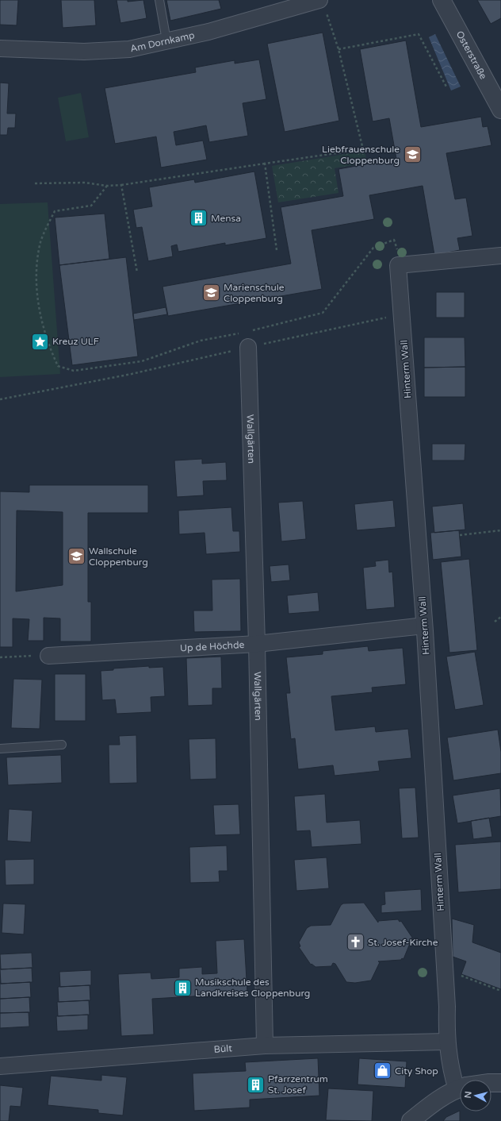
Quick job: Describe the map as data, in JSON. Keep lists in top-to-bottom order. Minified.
{"streets":{"street":["Am Dornkamp","Osterstraße","Hinterm Wall","Wallgärten","Up de Höchde","Bült"]},"crossings":[["Hinterm Wall","Up de Höchde"],["Hinterm Wall","Bült"],["Wallgärten","Up de Höchde"],["Wallgärten","Bült"]],"places":{"school or university":["Liebfrauenschule Cloppenburg","Marienschule Cloppenburg","Wallschule Cloppenburg"],"building":["Mensa","Musikschule des Landkreises Cloppenburg","Pfarrzentrum St. Josef"],"place":["Kreuz ULF"],"church":["St. Josef-Kirche"],"shop":["City Shop"]},"north":"left"}
